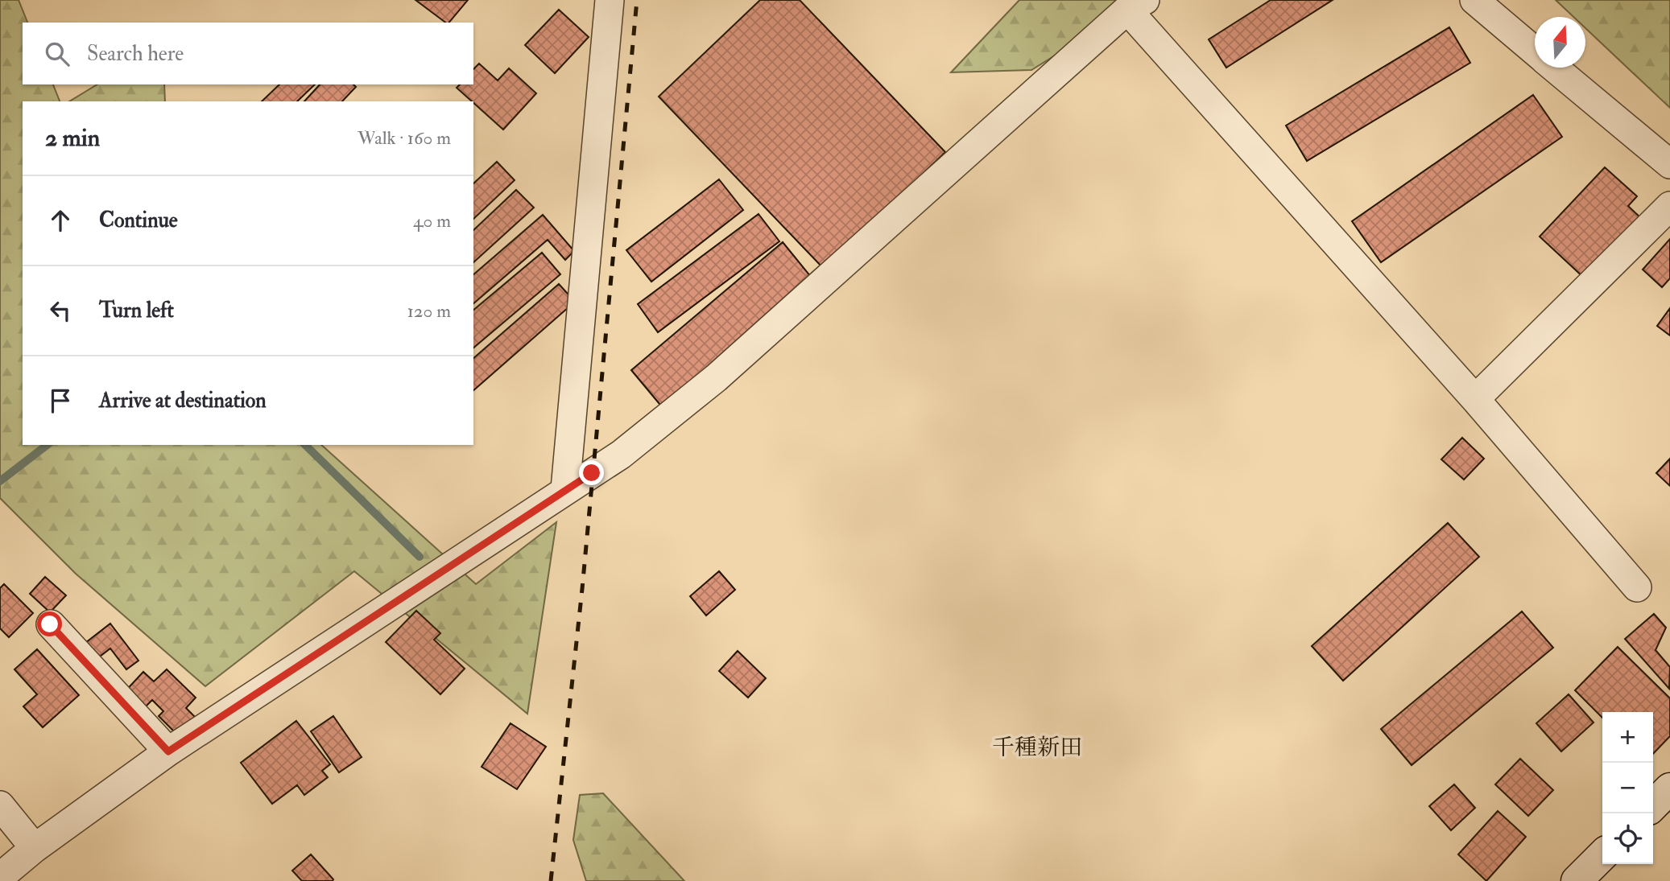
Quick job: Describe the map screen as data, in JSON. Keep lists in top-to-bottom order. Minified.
{"districts":["千種新田"],"north":"top","page":{"search":"Search here","heading":["2 min","Walk · 160 m"],"list":[["Continue","40 m"],["Turn left","120 m"],"Arrive at destination"],"map_buttons":["+","−"]}}
